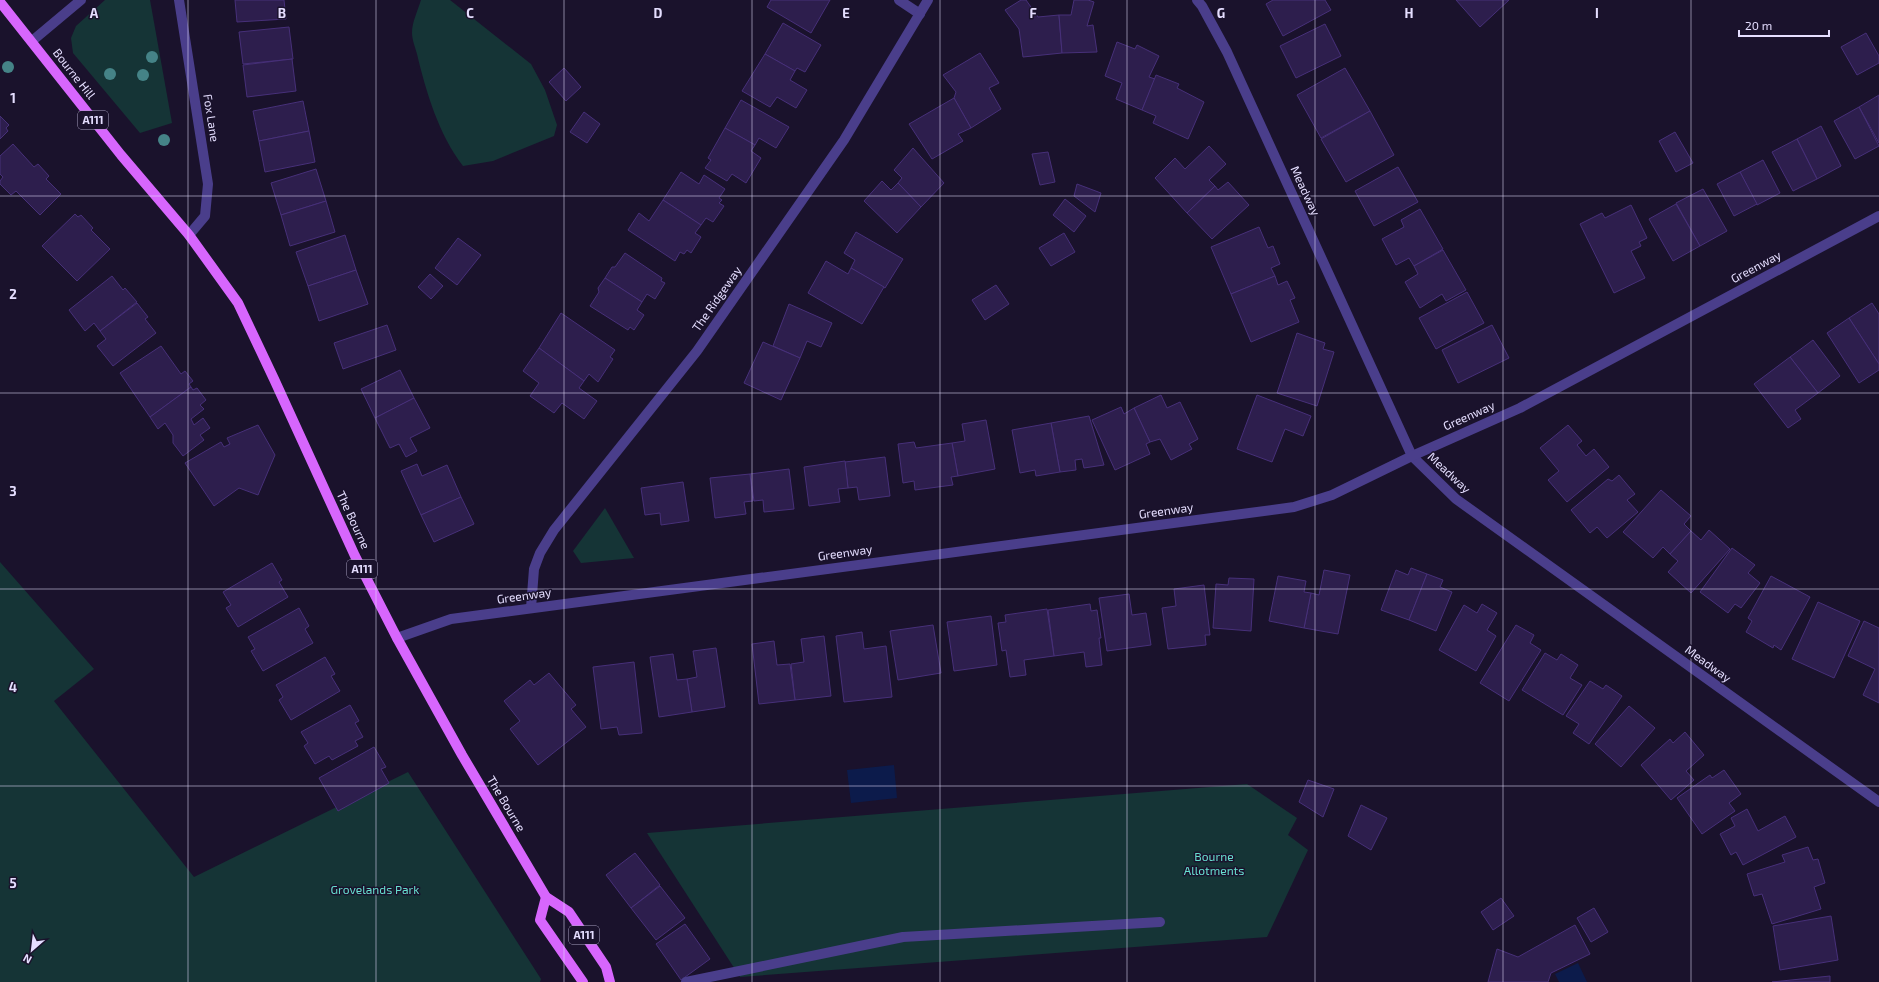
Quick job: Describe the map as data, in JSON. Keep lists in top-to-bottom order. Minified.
{"streets":{"main road":["Bourne Hill","A111","The Bourne"],"street":["Fox Lane","Meadway","Greenway","The Ridgeway"]},"crossings":[["Bourne Hill","Fox Lane"],["Bourne Hill","The Bourne"],["Fox Lane","The Bourne"],["A111","The Bourne"],["Meadway","Greenway"],["Greenway","The Ridgeway"],["Greenway","The Bourne"]],"parks":["Bourne Allotments","Grovelands Park"],"scale_bar":"20 m","north":"bottom left","grid":{"columns":["A","B","C","D","E","F","G","H","I"],"rows":["1","2","3","4","5"]}}
